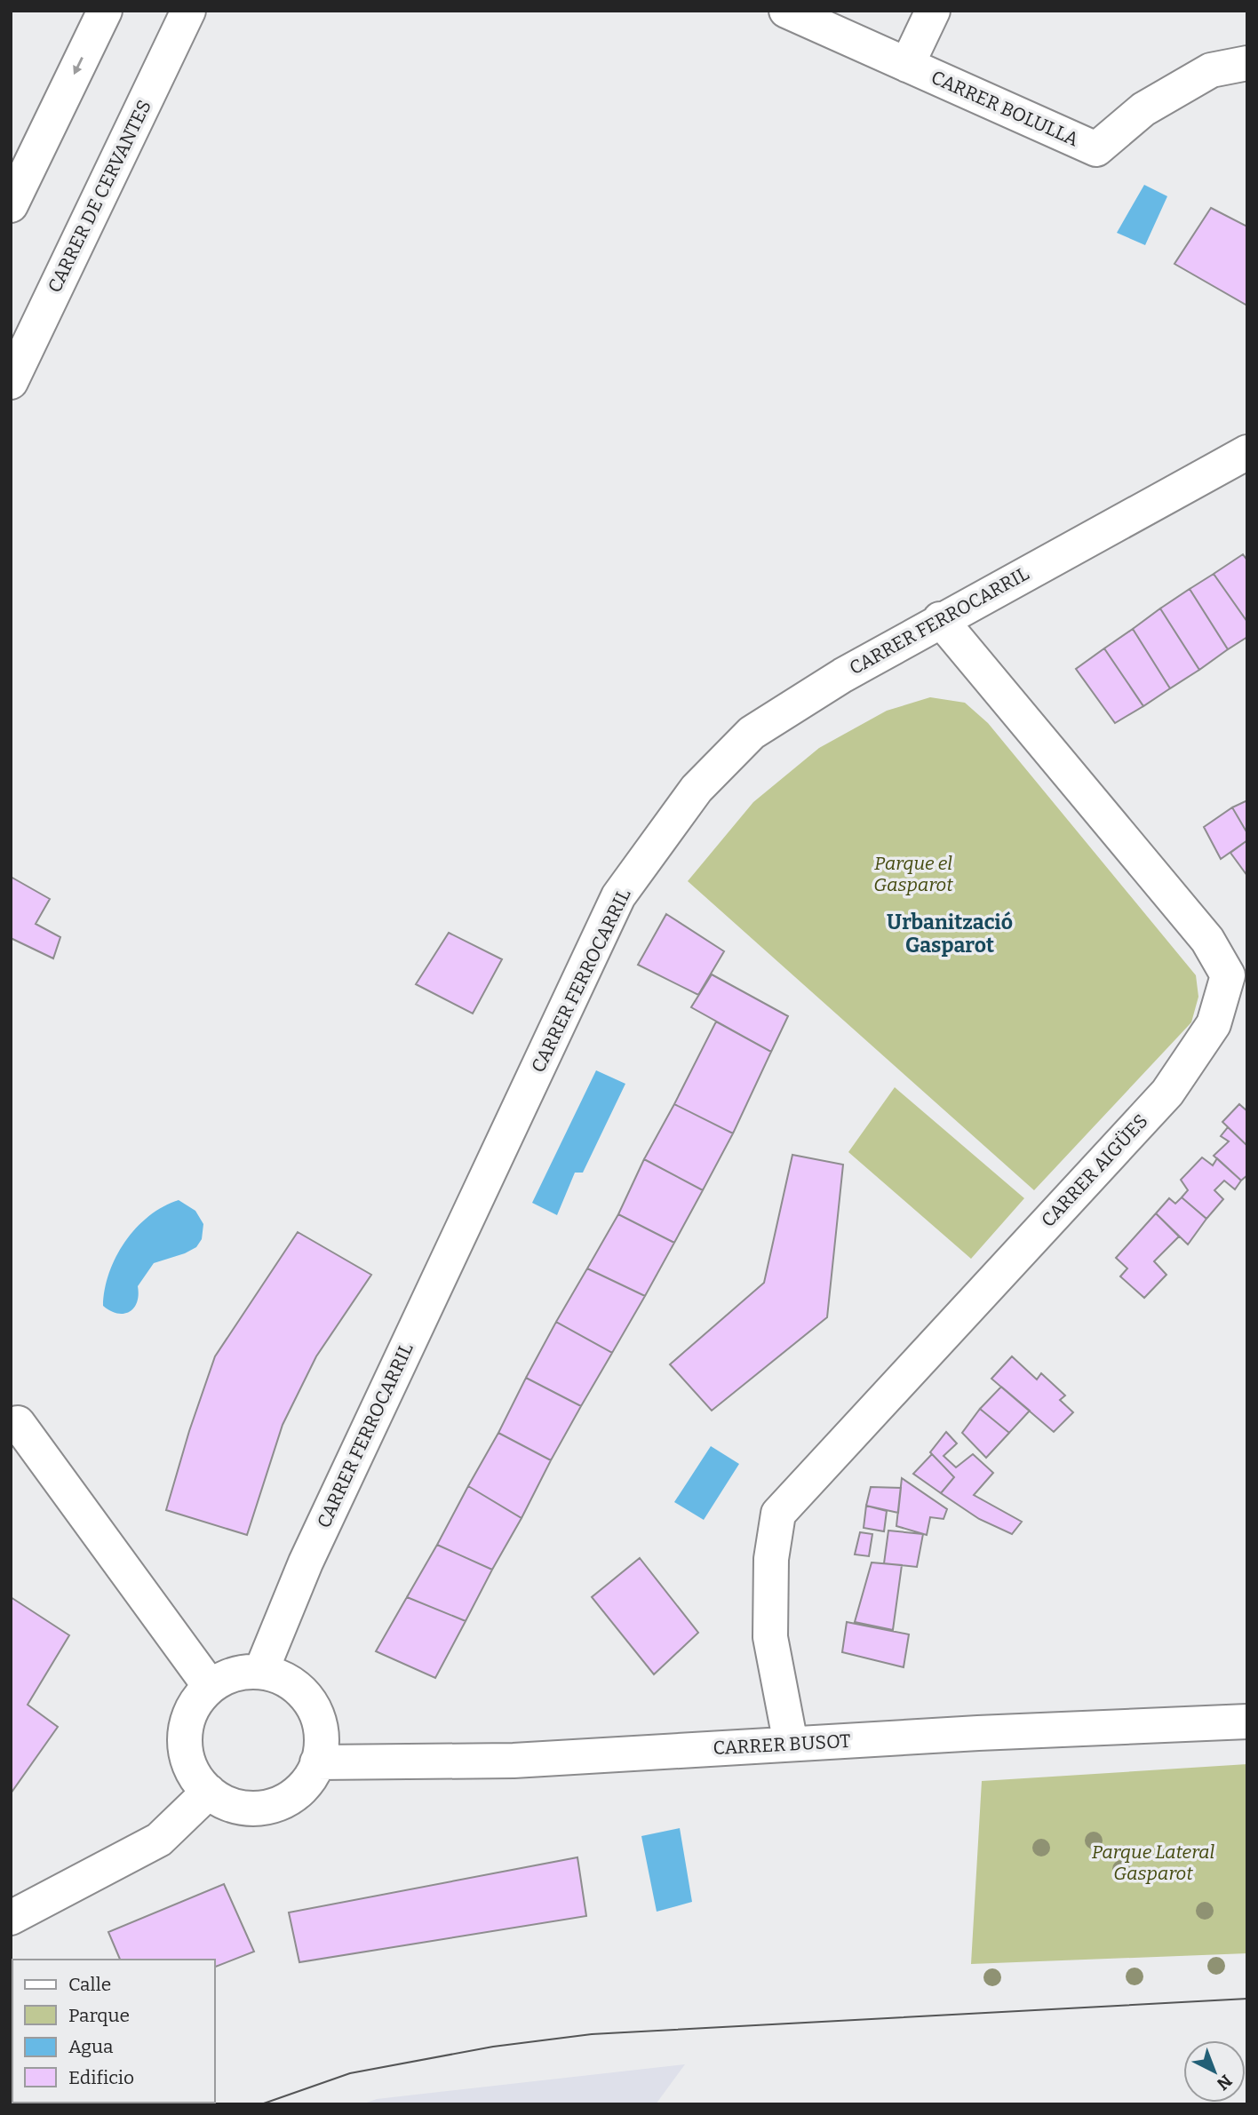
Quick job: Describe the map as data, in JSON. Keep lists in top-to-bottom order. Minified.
{"streets":{"street":["CARRER BOLULLA","CARRER DE CERVANTES","CARRER FERROCARRIL","CARRER AIGÜES","CARRER BUSOT"]},"crossings":[["CARRER FERROCARRIL","CARRER AIGÜES"],["CARRER FERROCARRIL","CARRER BUSOT"],["CARRER AIGÜES","CARRER BUSOT"]],"districts":["Urbanització Gasparot"],"parks":["Parque el Gasparot","Parque Lateral Gasparot"],"legend":["Calle","Parque","Agua","Edificio"],"north":"bottom right"}
